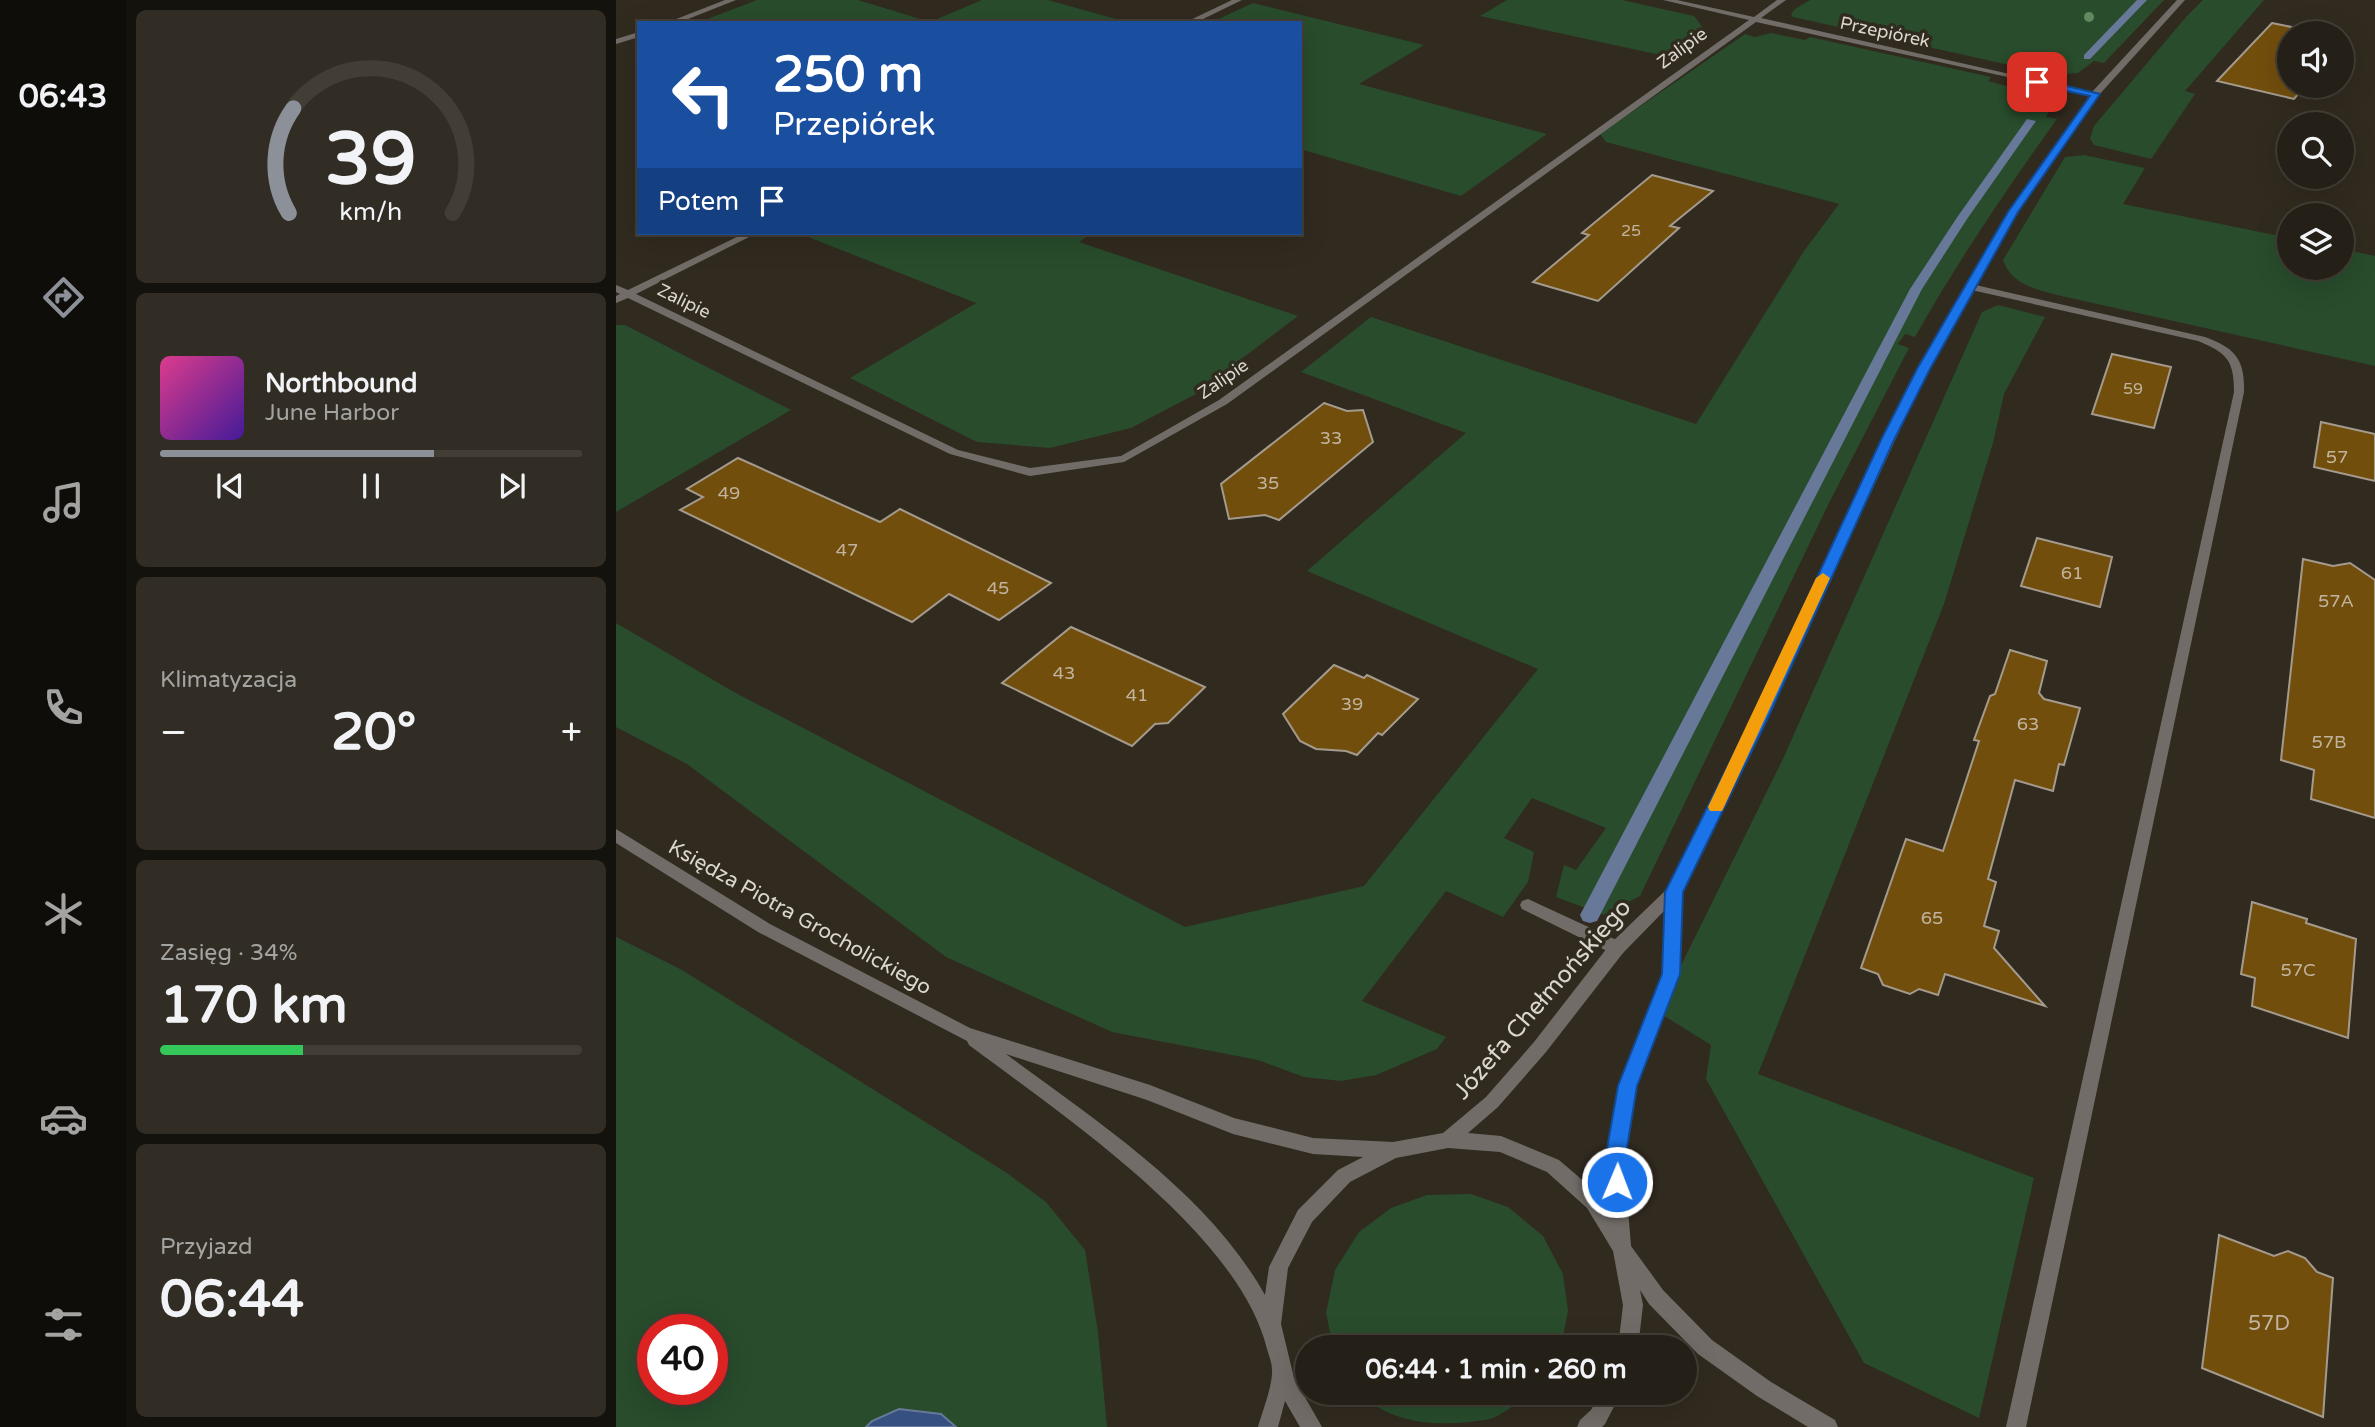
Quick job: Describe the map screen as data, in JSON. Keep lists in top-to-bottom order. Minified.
{"streets":{"street":["Przepiórek","Zalipie","Księdza Piotra Grocholickiego","Józefa Chełmońskiego"]},"crossings":[["Przepiórek","Zalipie"],["Przepiórek","Józefa Chełmońskiego"]],"house_numbers":["25","59","33","57","35","49","47","61","45","57A","43","41","39","63","57B","65","57C","57D"],"page":{"tabs":"06:43","turn":["250 m","Przepiórek"],"then":"Potem","song":["Northbound","June Harbor"],"tile":["Klimatyzacja",["Zasięg · 34%","170 km"],["Przyjazd","06:44"]],"heat":["−","20°","+"],"limit":"40","trip":"06:44 · 1 min · 260 m","gauge":["39","km/h"]}}
